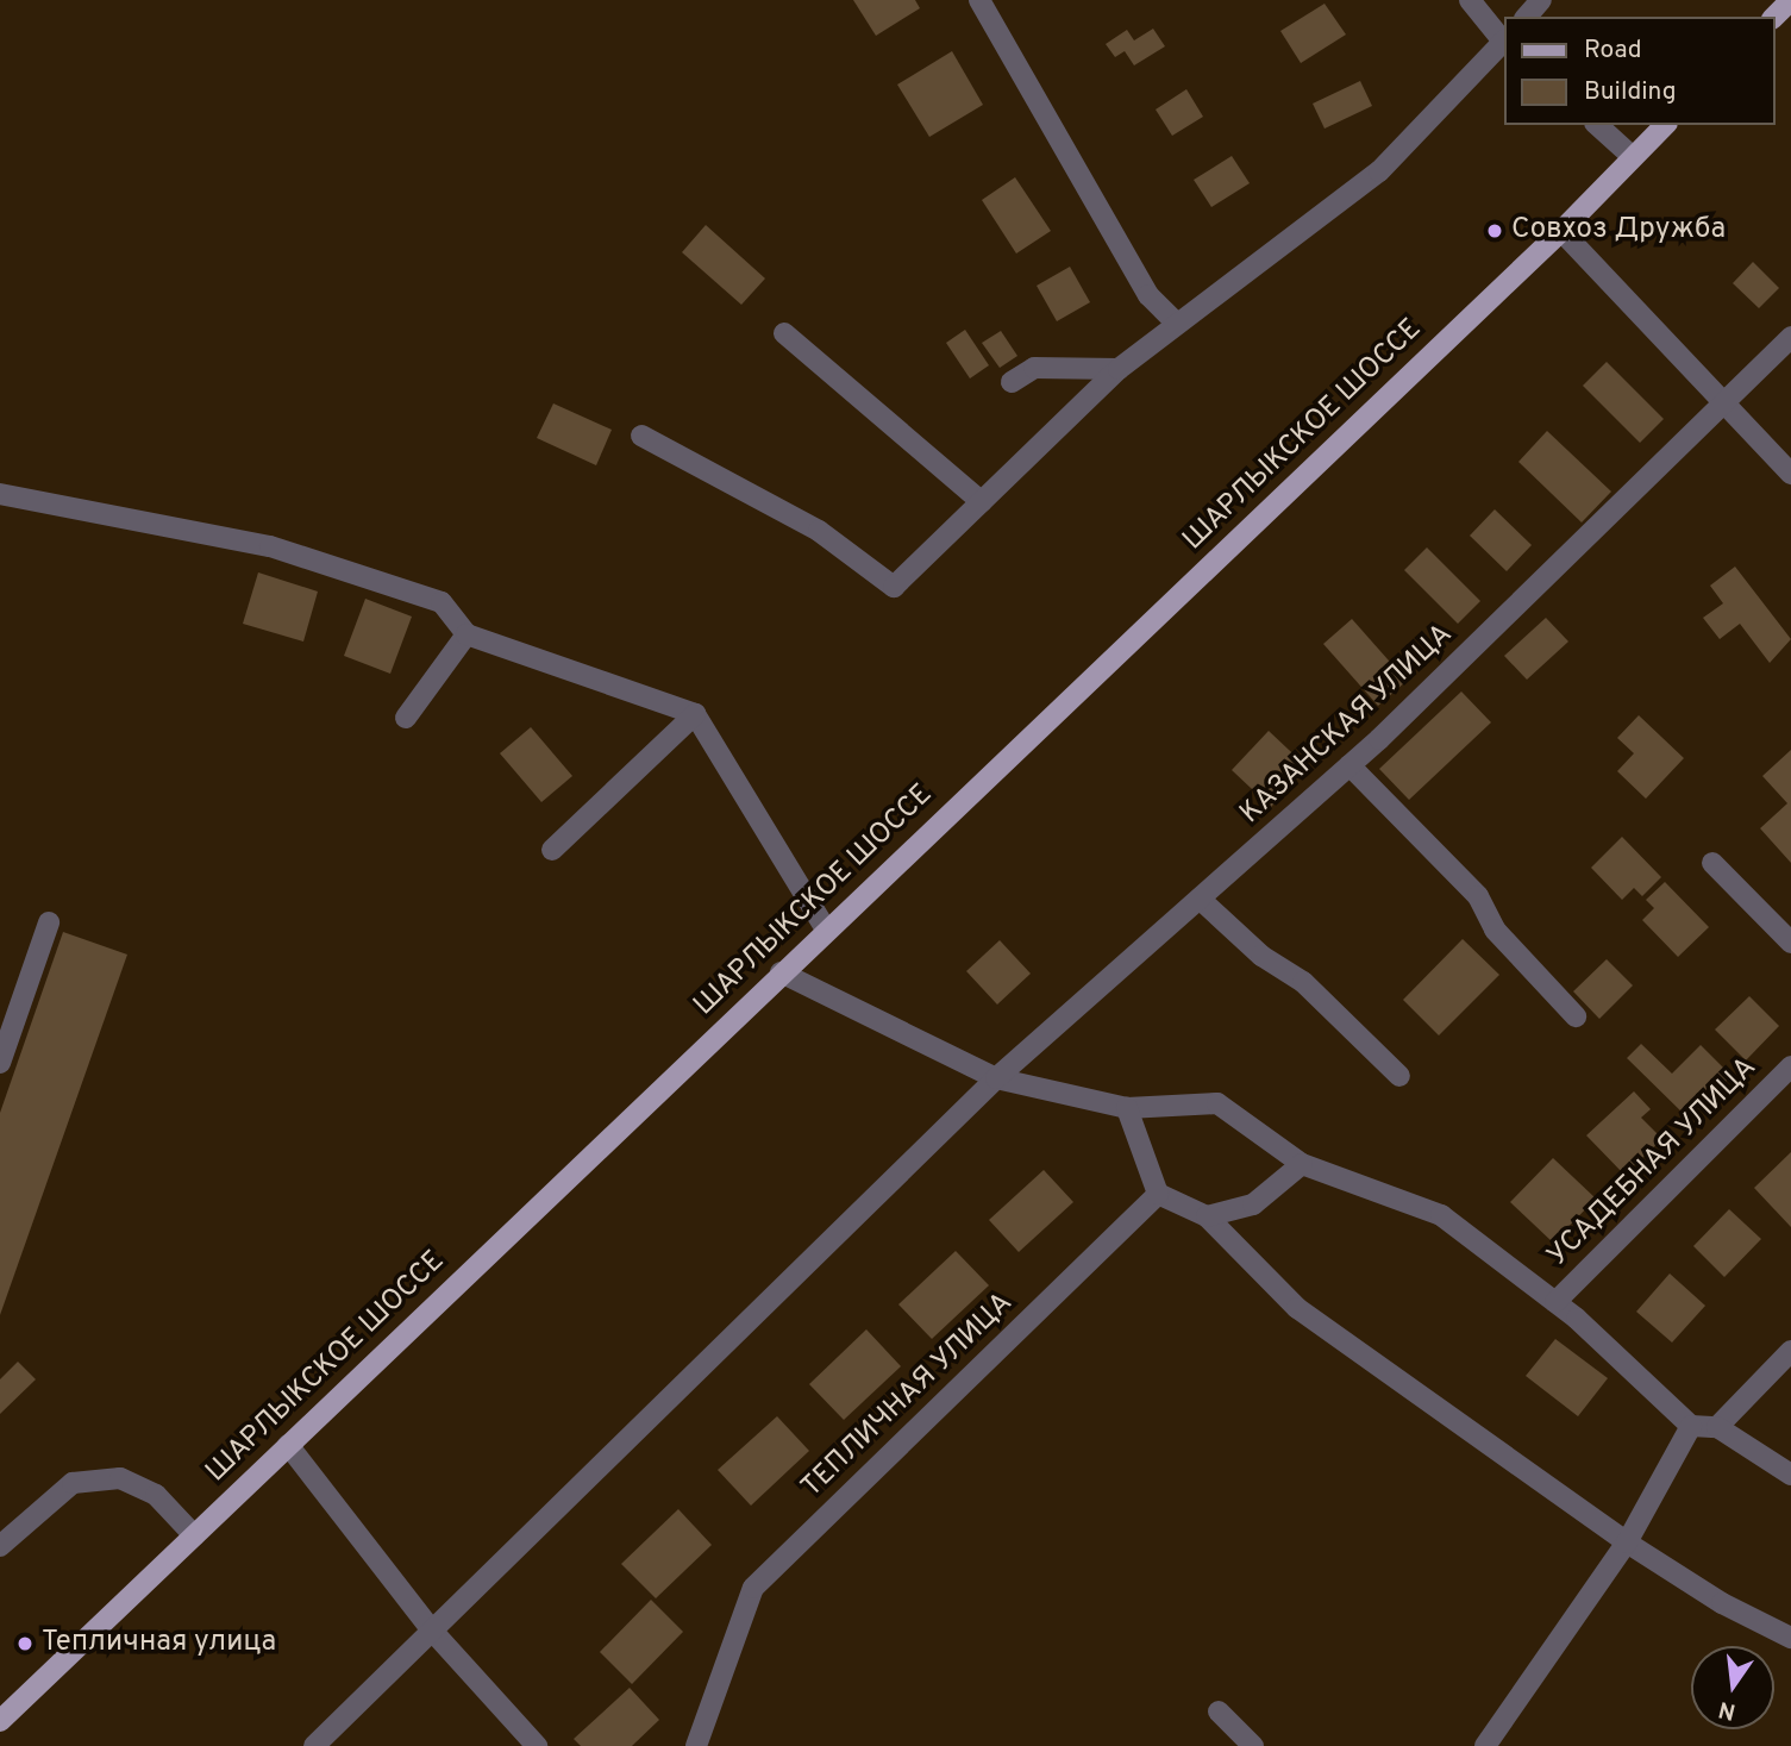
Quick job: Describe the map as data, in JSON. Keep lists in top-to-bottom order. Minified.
{"streets":{"main road":["ШАРЛЫКСКОЕ ШОССЕ"],"street":["КАЗАНСКАЯ УЛИЦА","УСАДЕБНАЯ УЛИЦА","ТЕПЛИЧНАЯ УЛИЦА"]},"places":["Совхоз Дружба","Тепличная улица"],"legend":["Road","Building"],"north":"bottom"}
